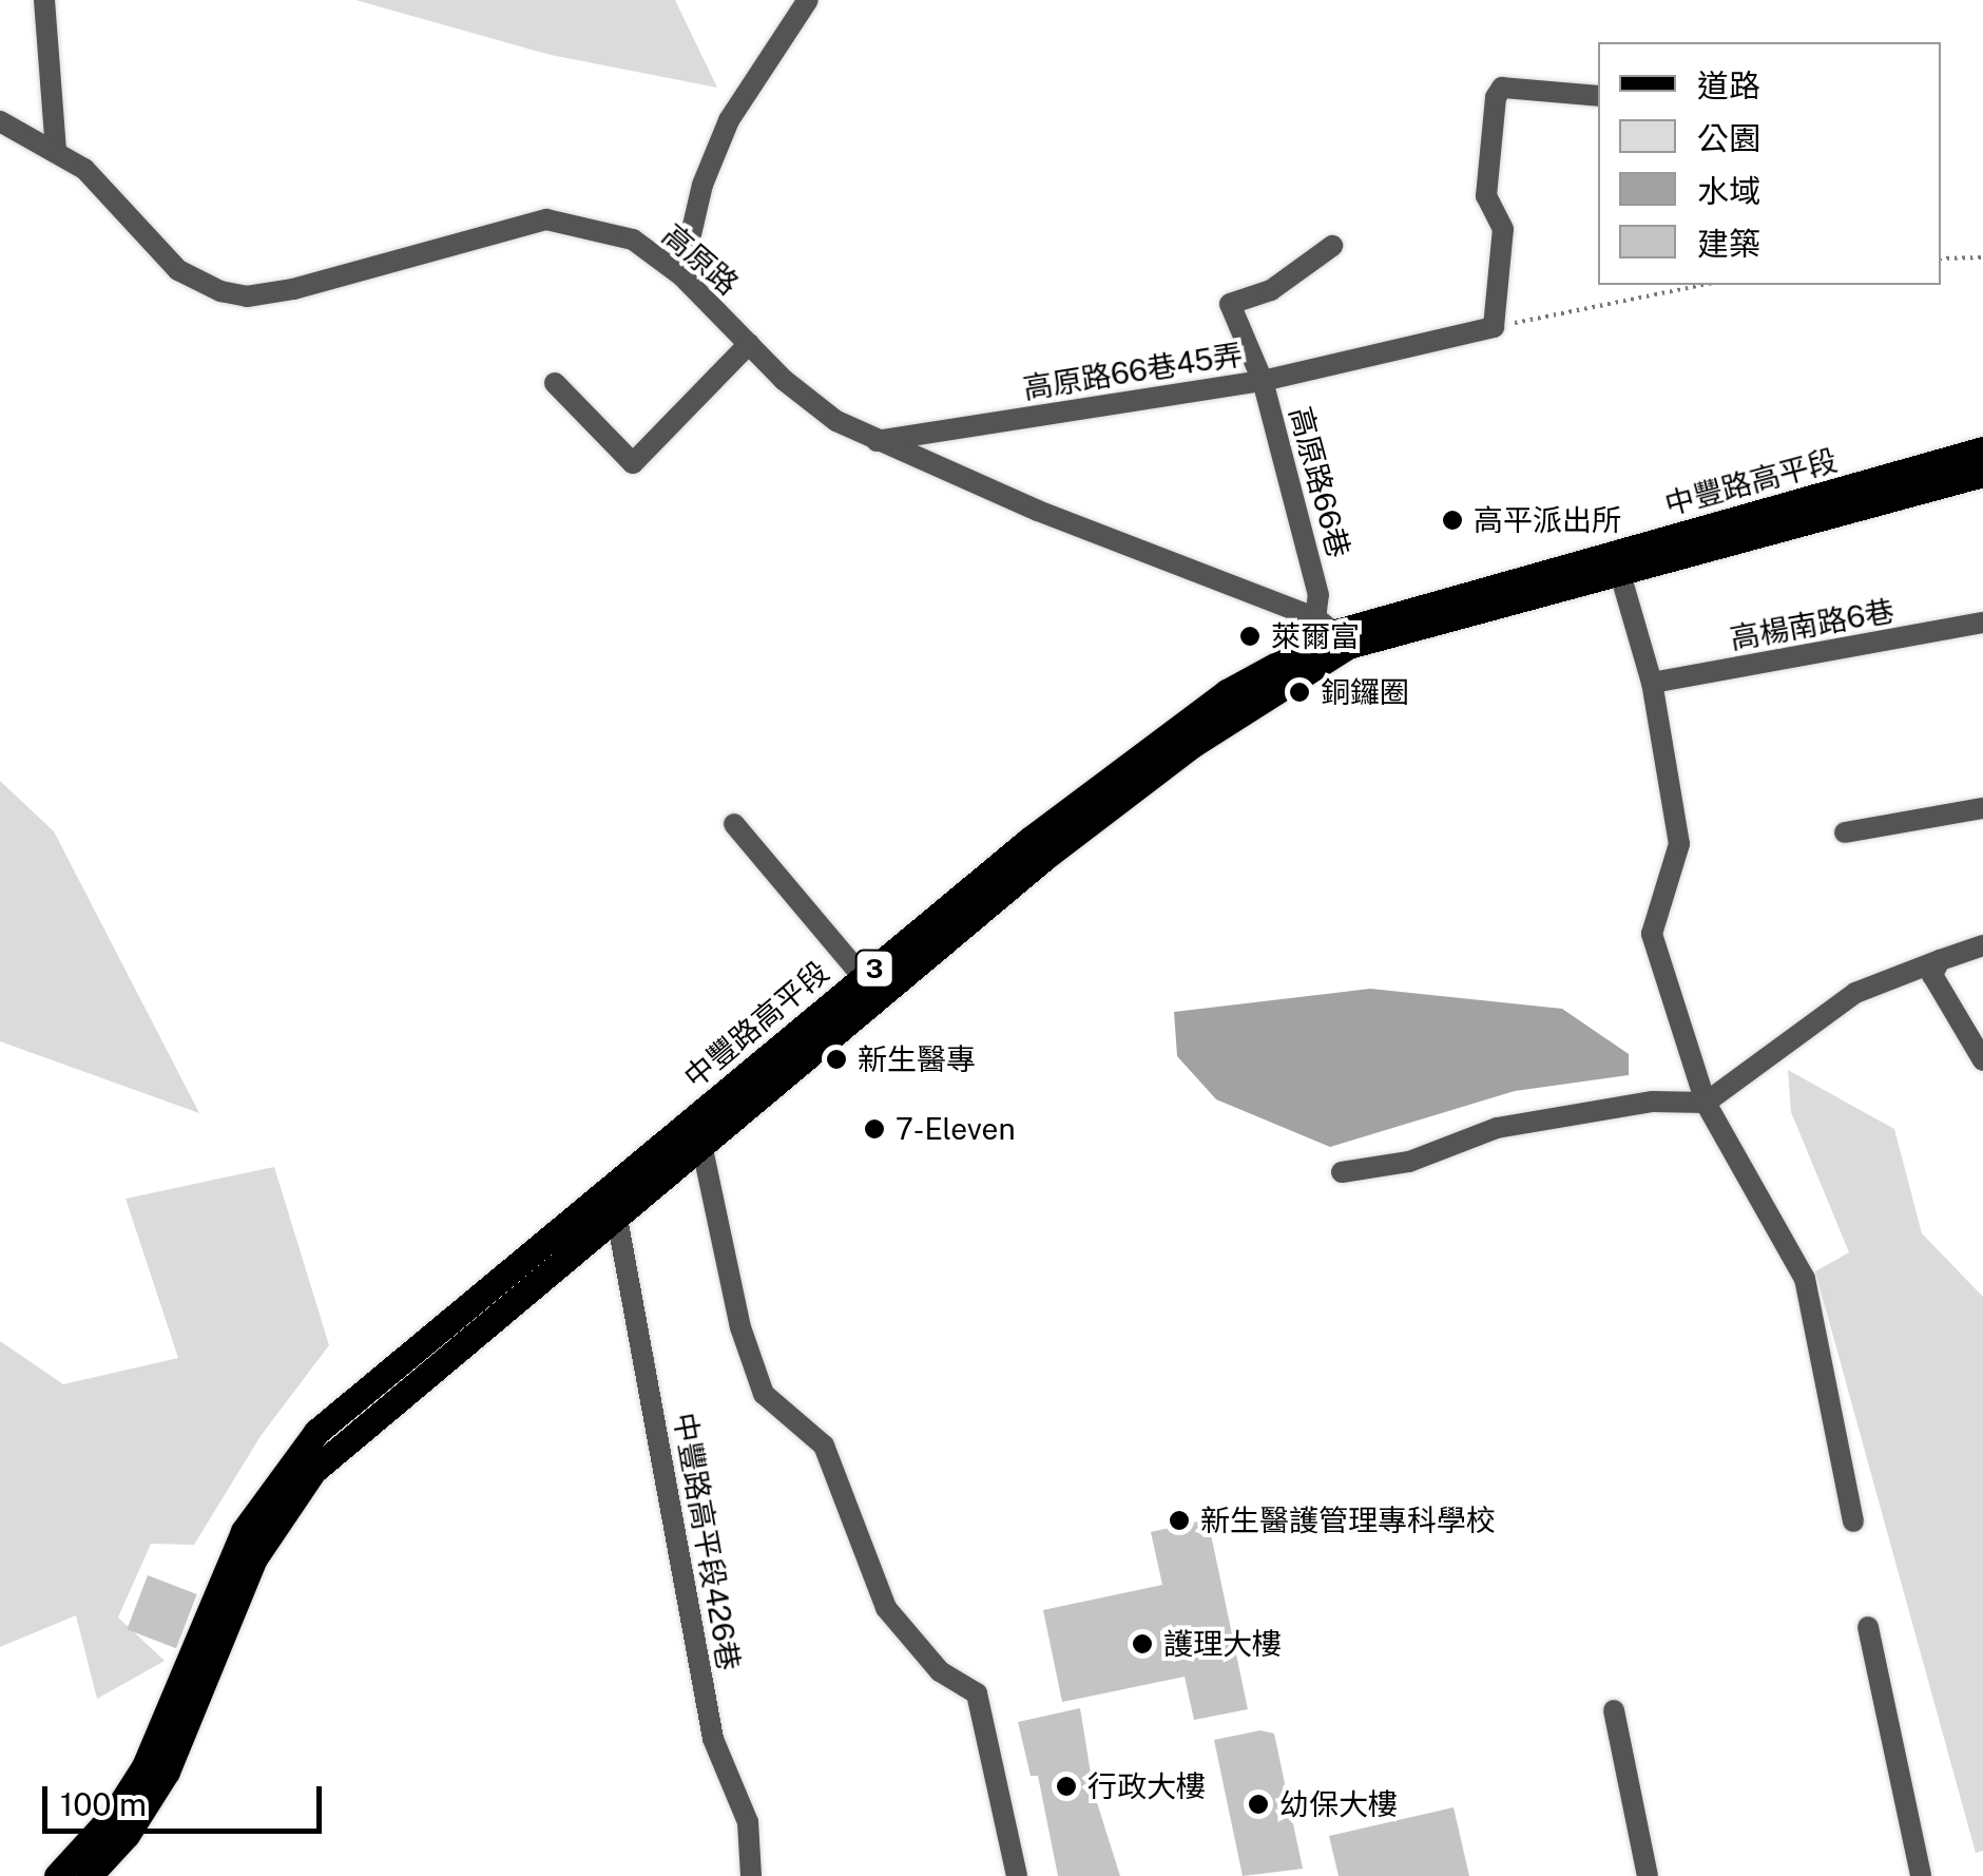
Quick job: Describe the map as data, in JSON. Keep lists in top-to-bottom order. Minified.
{"streets":{"main road":["中豐路高平段","3"],"street":["高原路","高原路66巷45弄","高原路66巷","高楊南路6巷","中豐路高平段426巷"]},"crossings":[["高原路","高原路66巷45弄"],["高原路","高原路66巷"],["高原路","中豐路高平段"],["高原路66巷45弄","高原路66巷"],["高原路66巷","中豐路高平段"],["中豐路高平段","中豐路高平段426巷"]],"places":["高平派出所","萊爾富","銅鑼圈","新生醫專","7-Eleven","新生醫護管理專科學校","護理大樓","行政大樓","幼保大樓"],"legend":["道路","公園","水域","建築"],"scale_bar":"100 m"}
